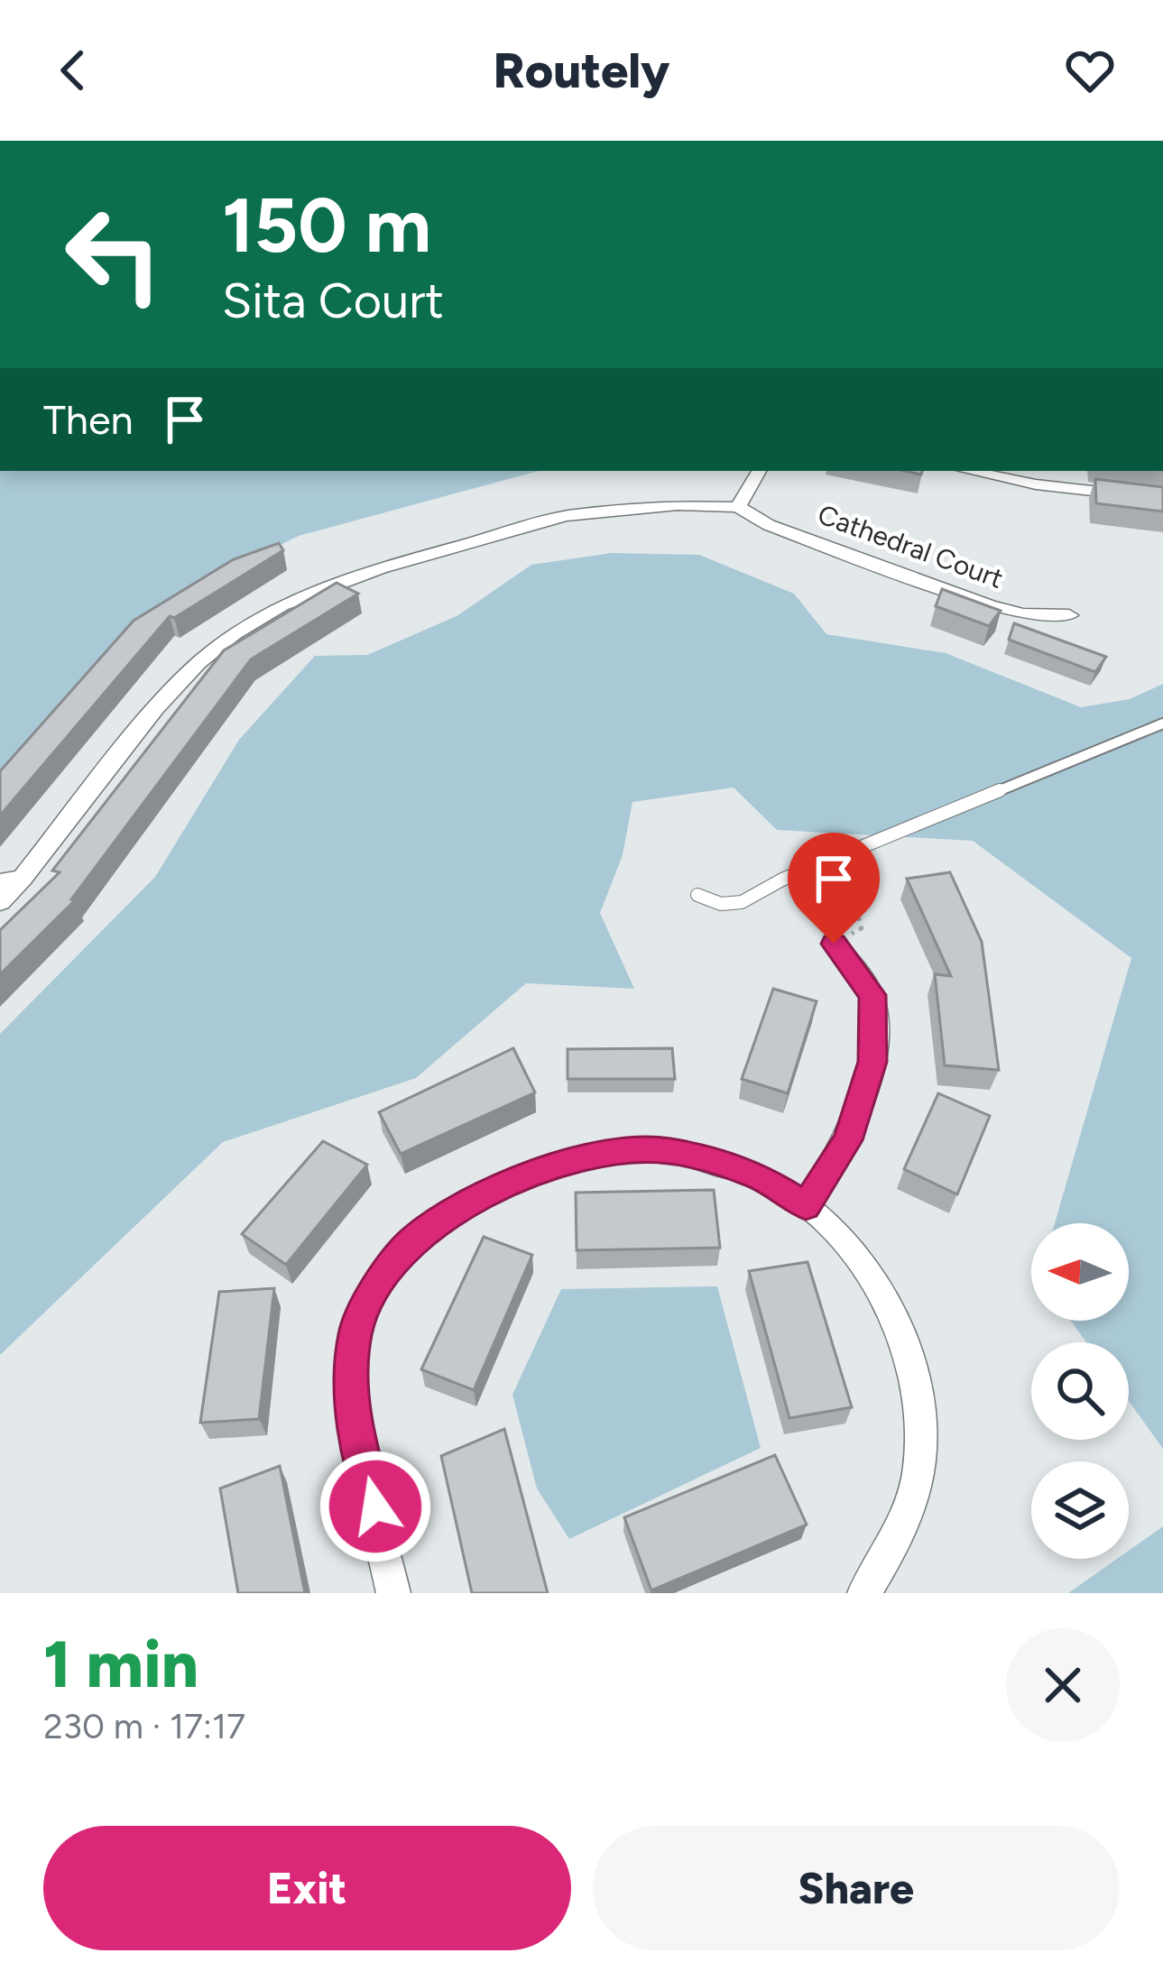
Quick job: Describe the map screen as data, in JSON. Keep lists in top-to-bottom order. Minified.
{"streets":{"street":["Cathedral Court"]},"north":"left","page":{"header":"Routely","turn":["150 m","Sita Court"],"then":"Then","heading":["1 min","230 m · 17:17"],"buttons":["Exit","Share"]}}
